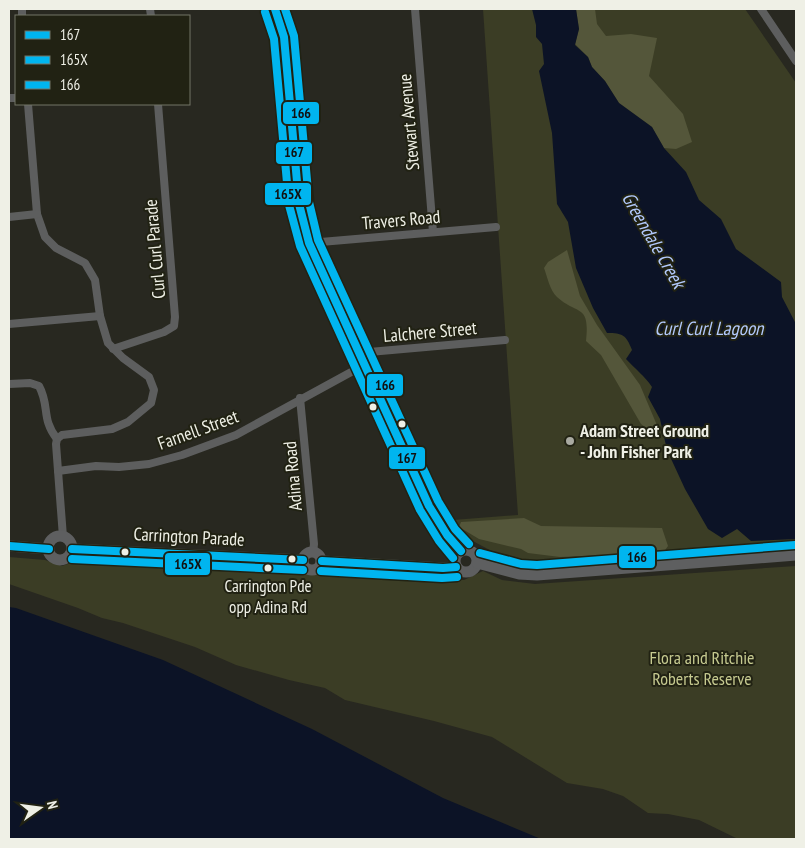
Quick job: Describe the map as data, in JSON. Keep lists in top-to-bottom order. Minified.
{"streets":{"main road":["Carrington Parade"],"street":["Stewart Avenue","Travers Road","Curl Curl Parade","Lalchere Street","Farnell Street","Adina Road"]},"crossings":[["Stewart Avenue","Travers Road"],["Farnell Street","Adina Road"],["Adina Road","Carrington Parade"]],"water":["Greendale Creek","Curl Curl Lagoon"],"parks":["Flora and Ritchie Roberts Reserve"],"places":["Adam Street Ground - John Fisher Park","Carrington Pde opp Adina Rd"],"lines":["transit line 167","transit line 166","transit line 165X"],"legend":["167","165X","166"],"north":"right"}
